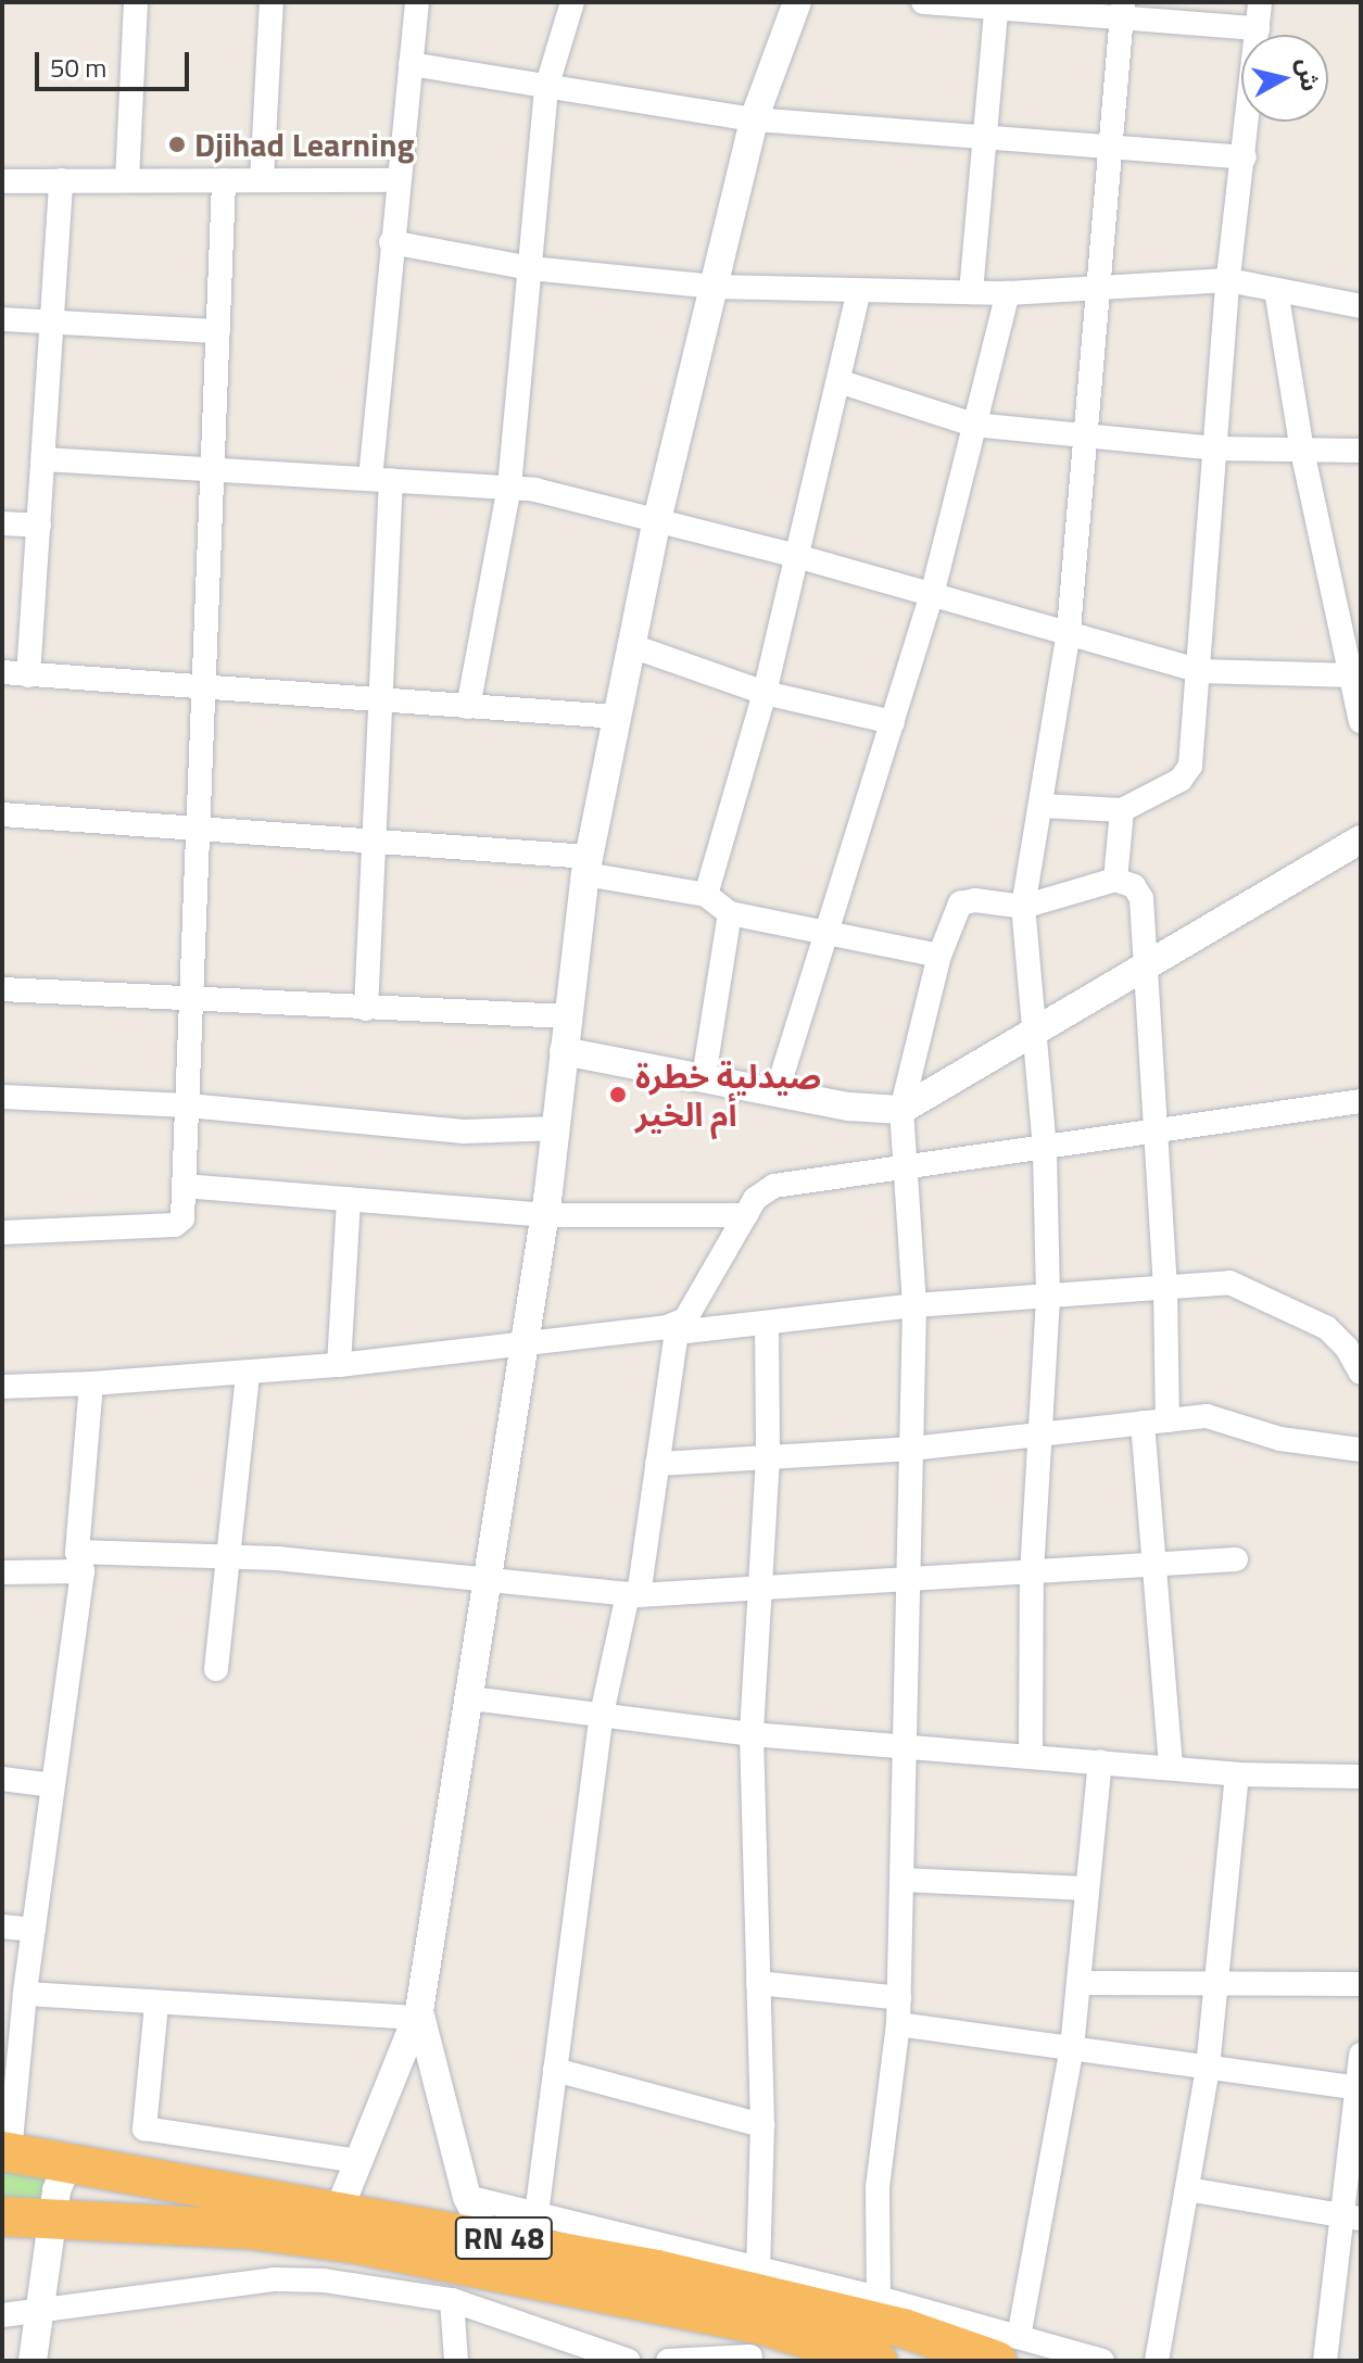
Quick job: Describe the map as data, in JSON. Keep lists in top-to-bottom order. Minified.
{"streets":{"highway":["RN 48"]},"places":["Djihad Learning","صيدلية خطرة أم الخير"],"scale_bar":"50 m","north":"right"}
